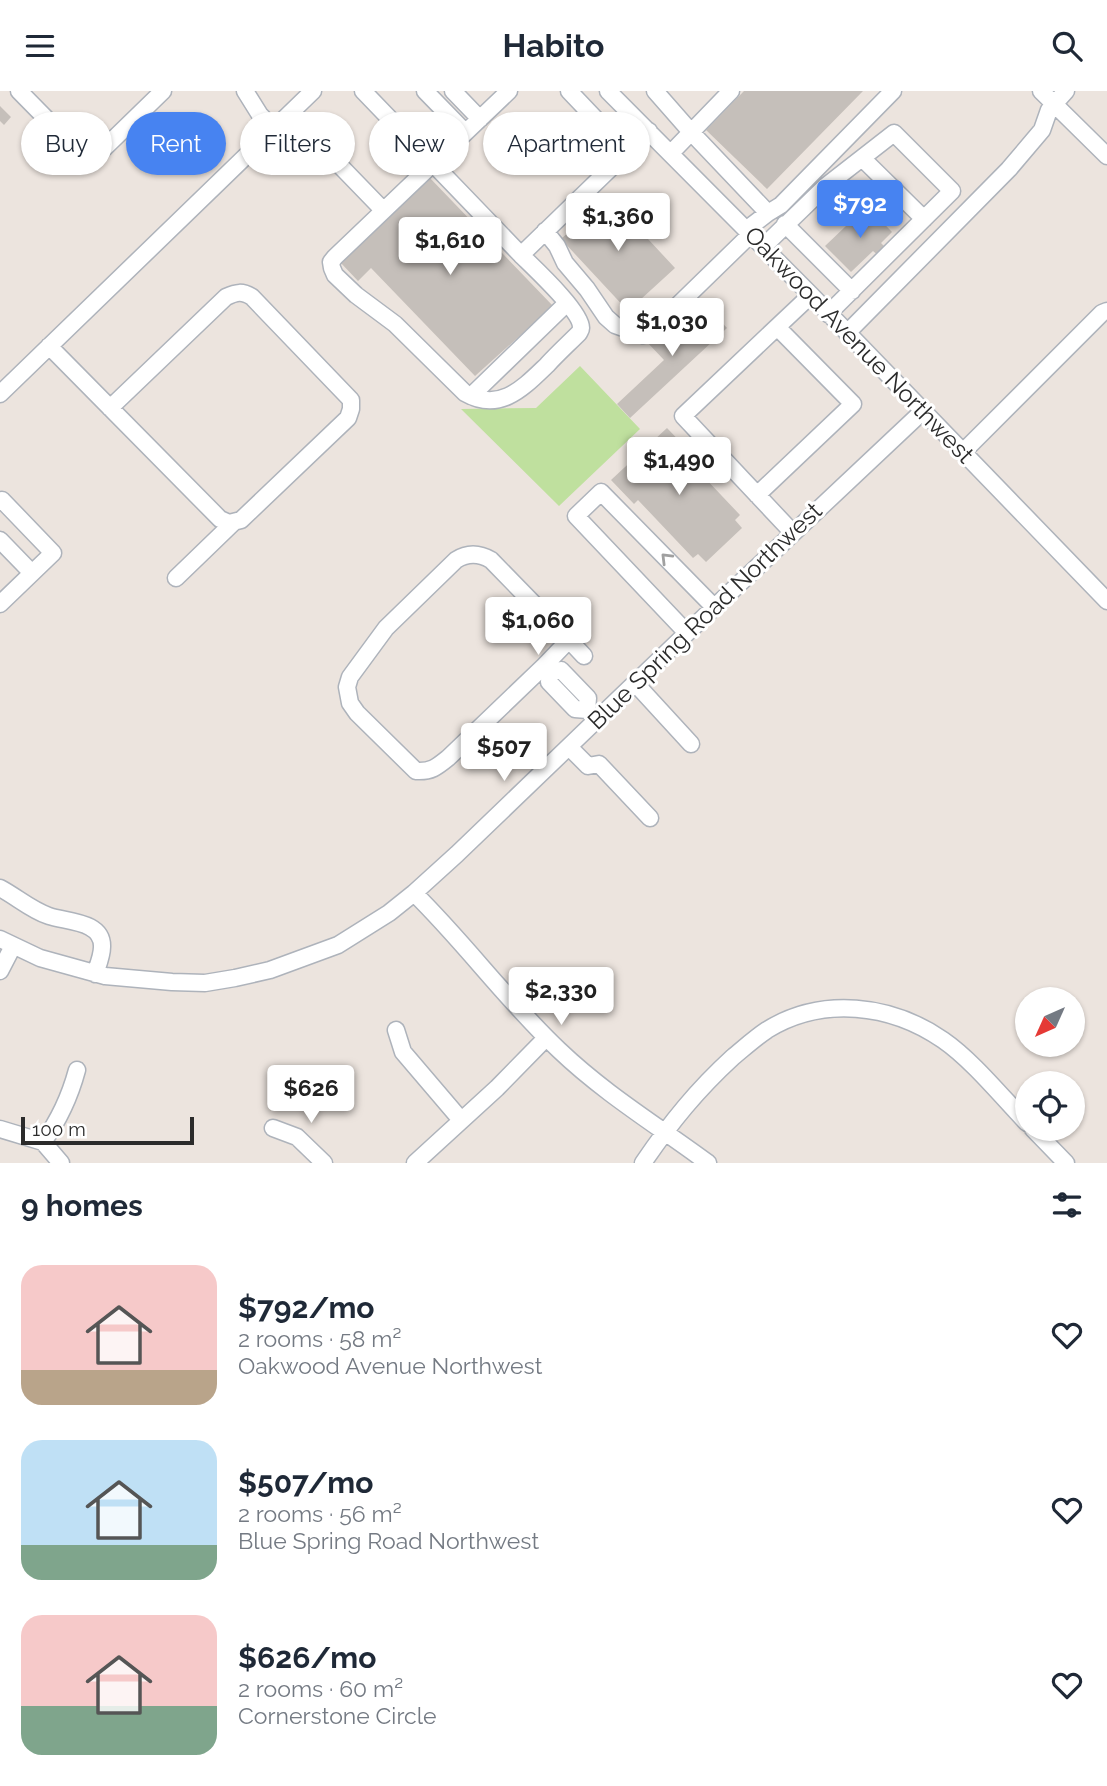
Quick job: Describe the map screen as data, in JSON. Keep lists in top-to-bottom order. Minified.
{"streets":{"street":["Oakwood Avenue Northwest","Blue Spring Road Northwest"]},"crossings":[["Oakwood Avenue Northwest","Blue Spring Road Northwest"]],"scale_bar":"100 m","north":"bottom left","page":{"header":"Habito","chip":["Buy","Rent","Filters","New","Apartment"],"price":["$792","$1,360","$1,610","$1,030","$1,490","$1,060","$507","$2,330","$626"],"scale":"100 m","heading":"9 homes","list":[{"name":"$792/mo","note":"2 rooms · 58 m² · Oakwood Avenue Northwest"},{"name":"$507/mo","note":"2 rooms · 56 m² · Blue Spring Road Northwest"},{"name":"$626/mo","note":"2 rooms · 60 m² · Cornerstone Circle"}]}}
